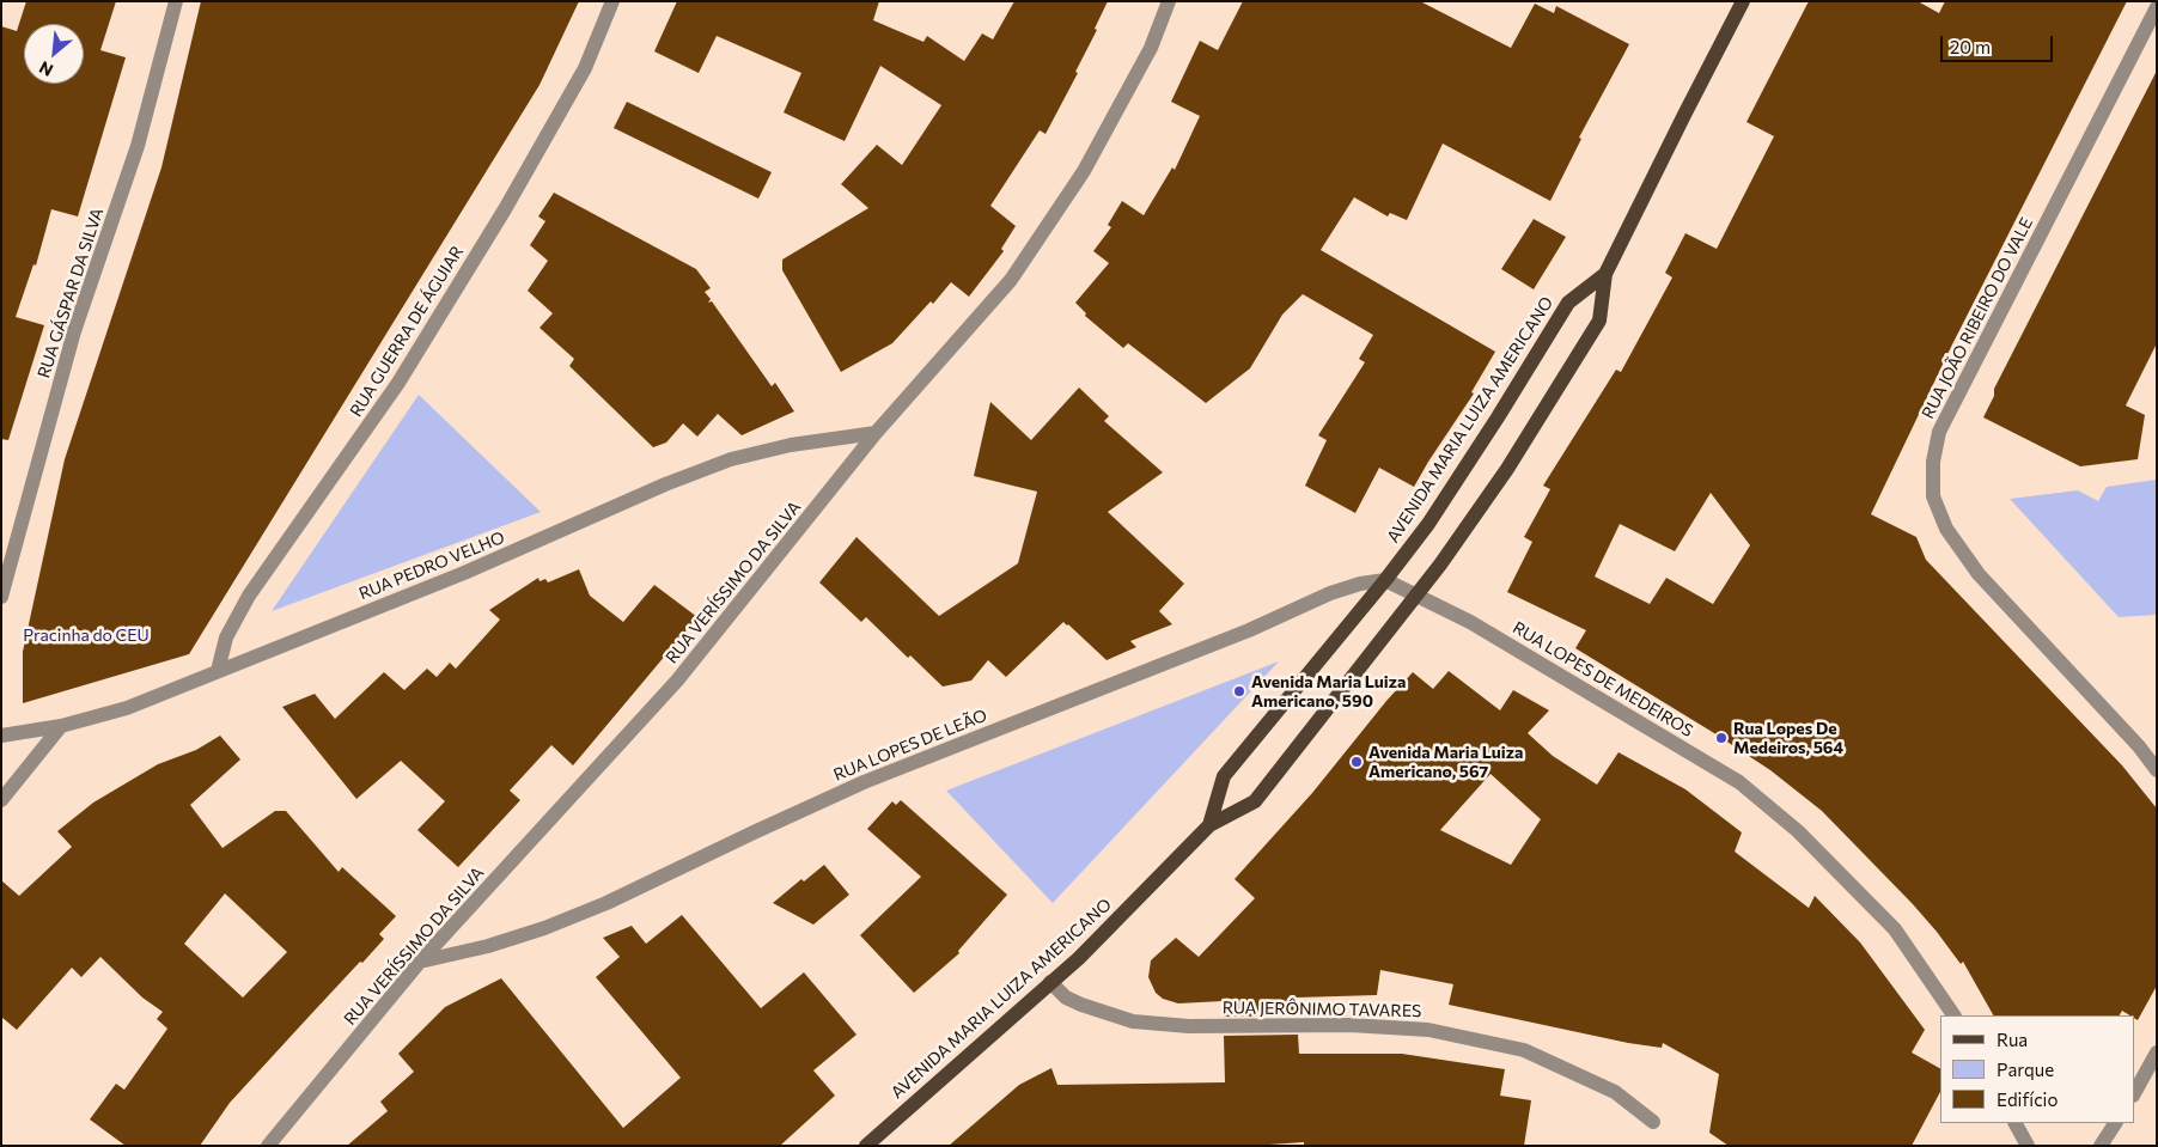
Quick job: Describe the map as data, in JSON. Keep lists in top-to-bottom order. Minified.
{"streets":{"main road":["AVENIDA MARIA LUIZA AMERICANO"],"street":["RUA GÁSPAR DA SILVA","RUA JOÃO RIBEIRO DO VALE","RUA GUERRA DE ÁGUIAR","RUA PEDRO VELHO","RUA VERÍSSIMO DA SILVA","RUA LOPES DE MEDEIROS","RUA LOPES DE LEÃO","RUA JERÔNIMO TAVARES"]},"crossings":[["RUA GUERRA DE ÁGUIAR","RUA PEDRO VELHO"],["AVENIDA MARIA LUIZA AMERICANO","RUA LOPES DE MEDEIROS"],["AVENIDA MARIA LUIZA AMERICANO","RUA LOPES DE LEÃO"],["AVENIDA MARIA LUIZA AMERICANO","RUA JERÔNIMO TAVARES"],["RUA PEDRO VELHO","RUA VERÍSSIMO DA SILVA"],["RUA VERÍSSIMO DA SILVA","RUA LOPES DE LEÃO"]],"parks":["Pracinha do CEU"],"places":["Avenida Maria Luiza Americano, 590","Rua Lopes De Medeiros, 564","Avenida Maria Luiza Americano, 567"],"legend":["Rua","Parque","Edifício"],"scale_bar":"20 m","north":"bottom left"}
